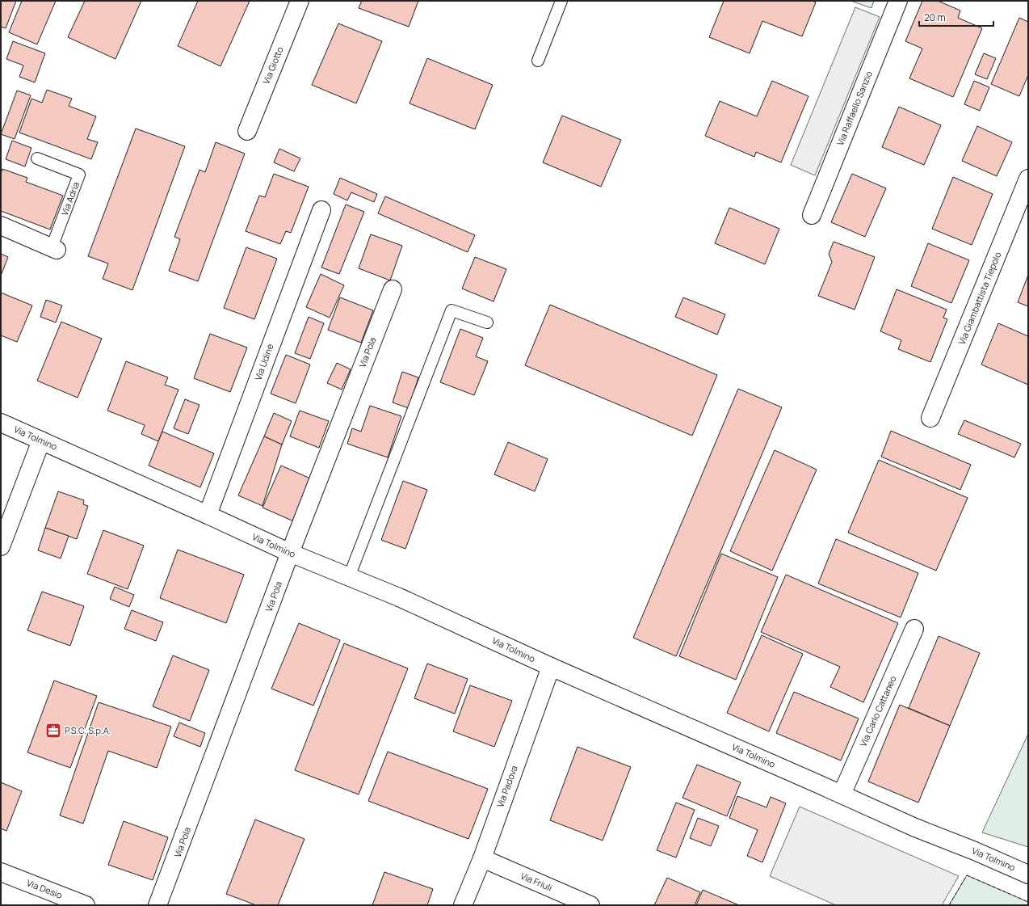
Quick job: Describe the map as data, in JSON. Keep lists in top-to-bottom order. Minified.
{"streets":{"street":["Via Giotto","Via Raffaello Sanzio","Via Adria","Via Giambattista Tiepolo","Via Pola","Via Udine","Via Tolmino","Via Carlo Cattaneo","Via Padova","Via Friuli","Via Desio"]},"crossings":[["Via Pola","Via Tolmino"],["Via Udine","Via Tolmino"],["Via Tolmino","Via Carlo Cattaneo"],["Via Tolmino","Via Padova"],["Via Padova","Via Friuli"]],"places":{"office":["P.S.C. S.p.A."]},"scale_bar":"20 m"}
